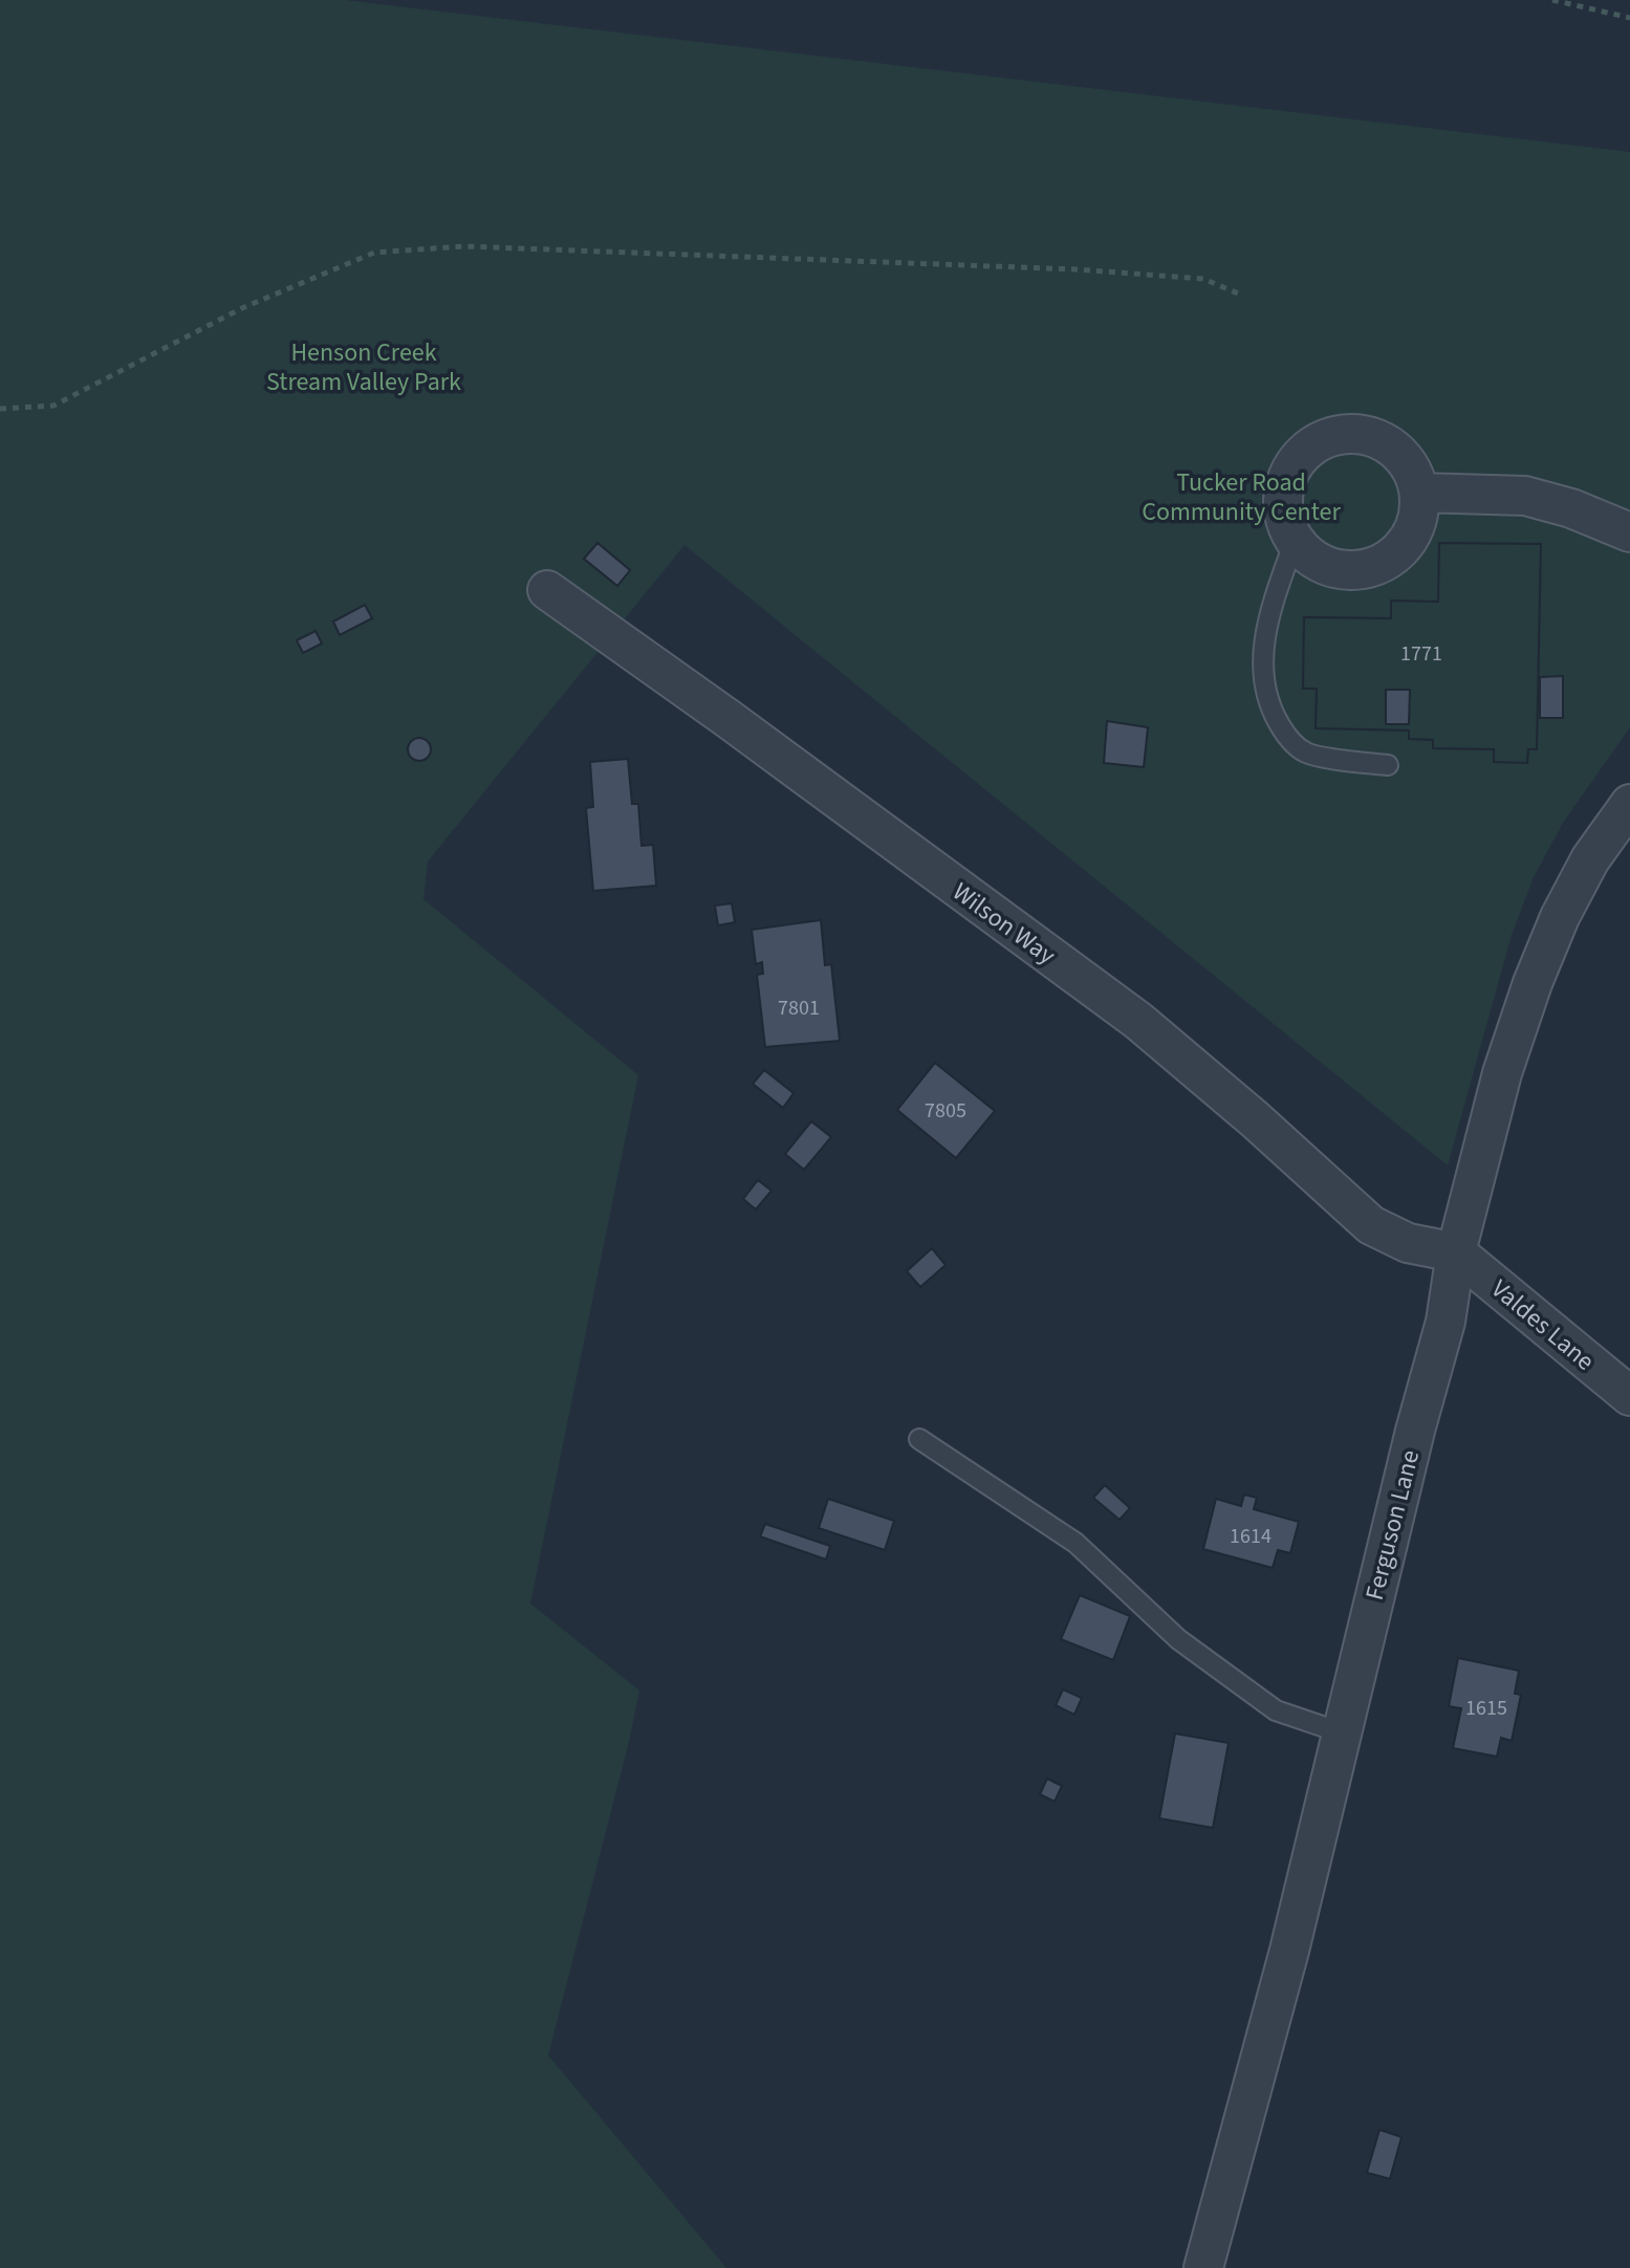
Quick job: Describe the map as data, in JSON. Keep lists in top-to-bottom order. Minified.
{"streets":{"street":["Wilson Way","Valdes Lane","Ferguson Lane"]},"crossings":[["Wilson Way","Valdes Lane"],["Wilson Way","Ferguson Lane"],["Valdes Lane","Ferguson Lane"]],"parks":["Henson Creek Stream Valley Park","Tucker Road Community Center"],"house_numbers":["1771","7801","7805","1614","1615"]}
